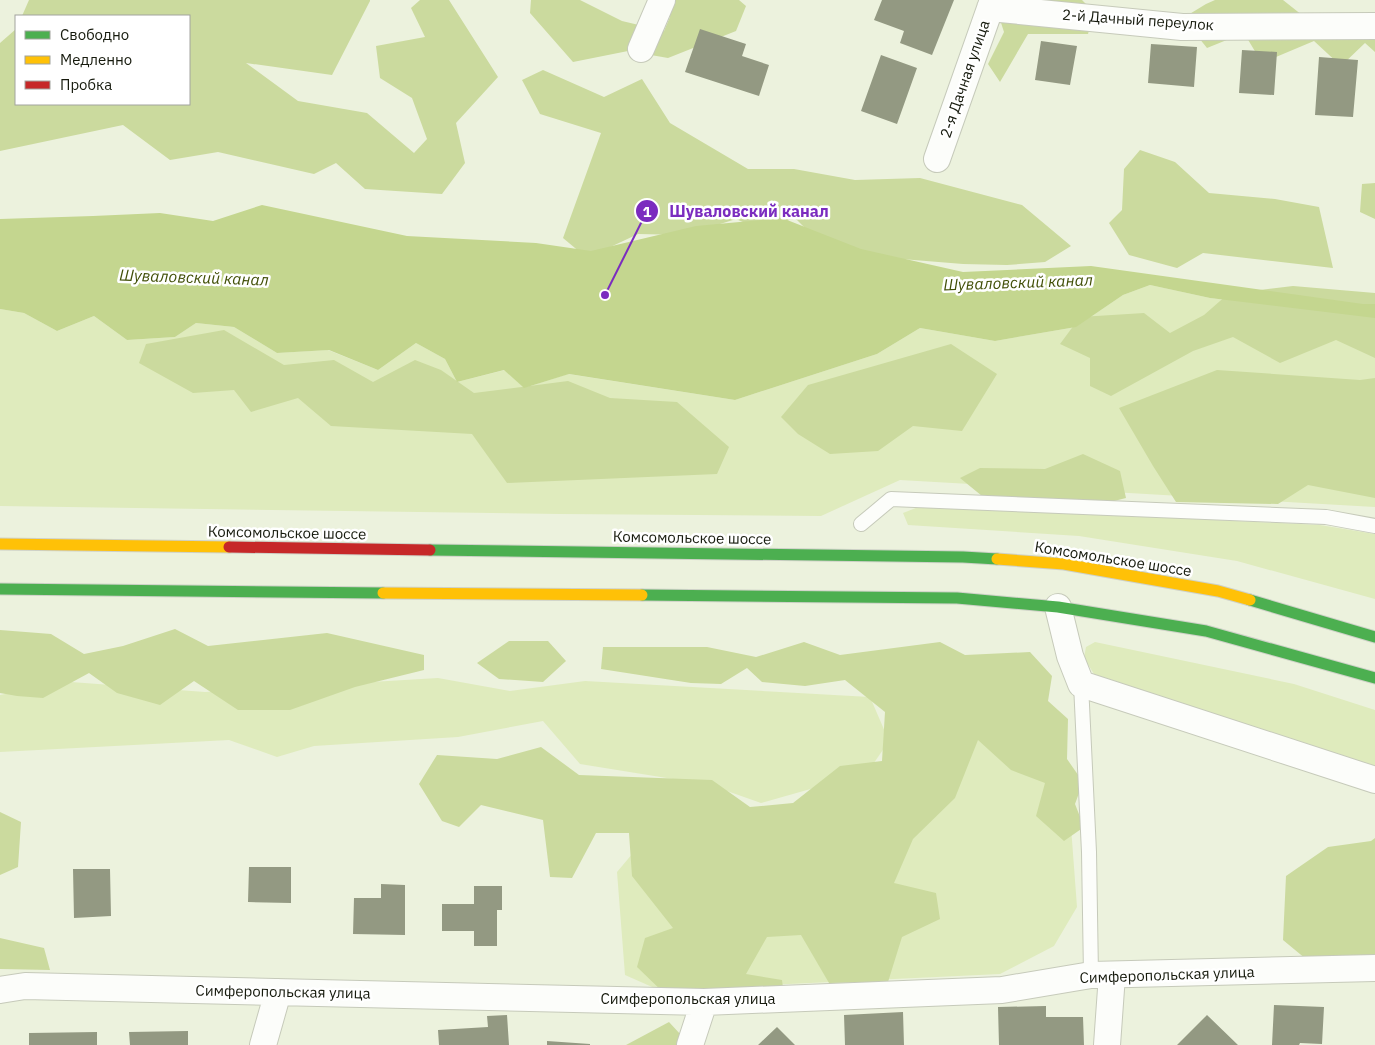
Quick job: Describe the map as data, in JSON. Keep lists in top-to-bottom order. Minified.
{"streets":{"main road":["Комсомольское шоссе"],"street":["2-й Дачный переулок","2-я Дачная улица","Симферопольская улица"]},"crossings":[["2-й Дачный переулок","2-я Дачная улица"]],"water":["Шуваловский канал"],"places":["Шуваловский канал"],"legend":["Свободно","Медленно","Пробка"]}
